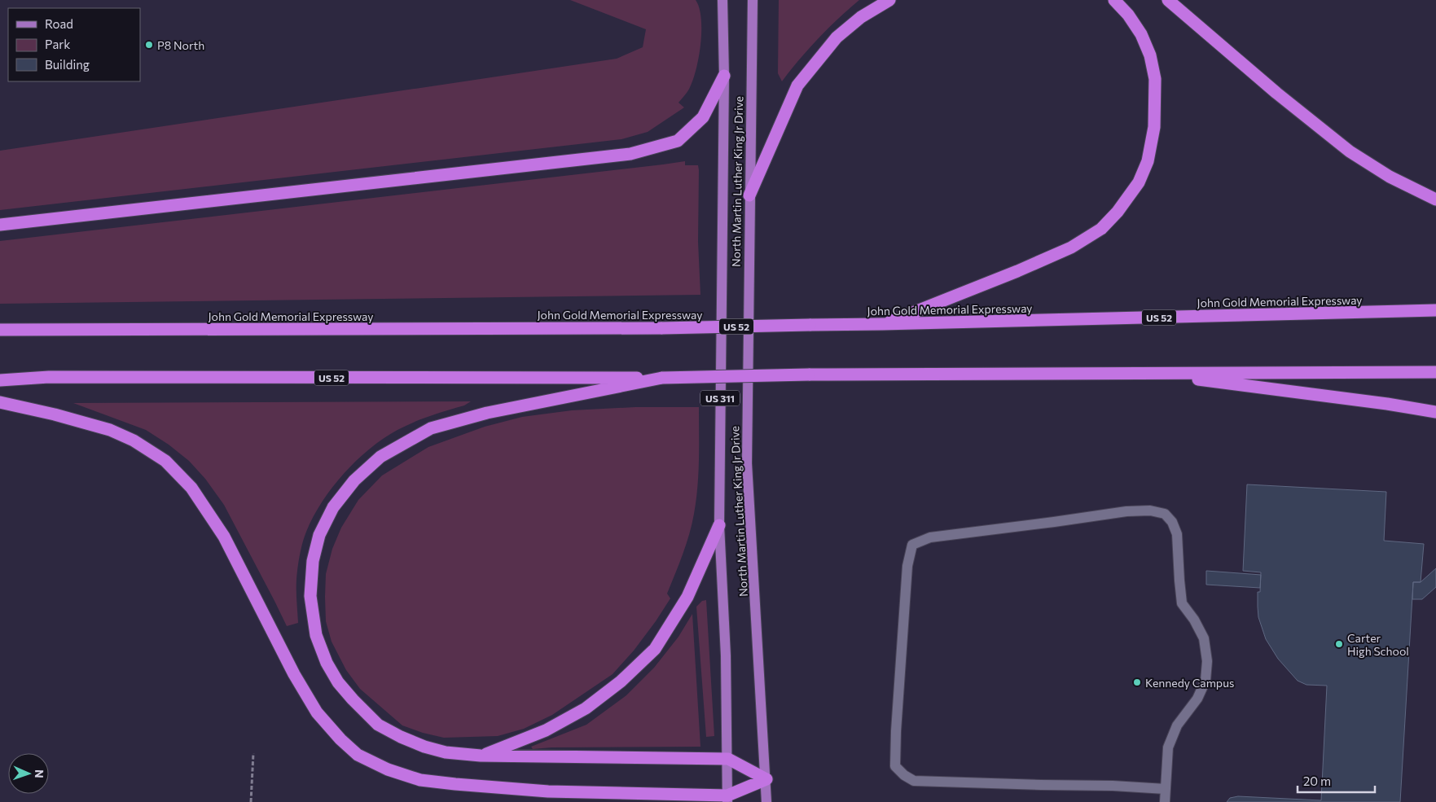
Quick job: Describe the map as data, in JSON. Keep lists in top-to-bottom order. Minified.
{"streets":{"highway":["John Gold Memorial Expressway","US 52"],"main road":["North Martin Luther King Jr Drive","US 311"]},"places":["P8 North","Carter High School","Kennedy Campus"],"legend":["Road","Park","Building"],"scale_bar":"20 m","north":"right"}
